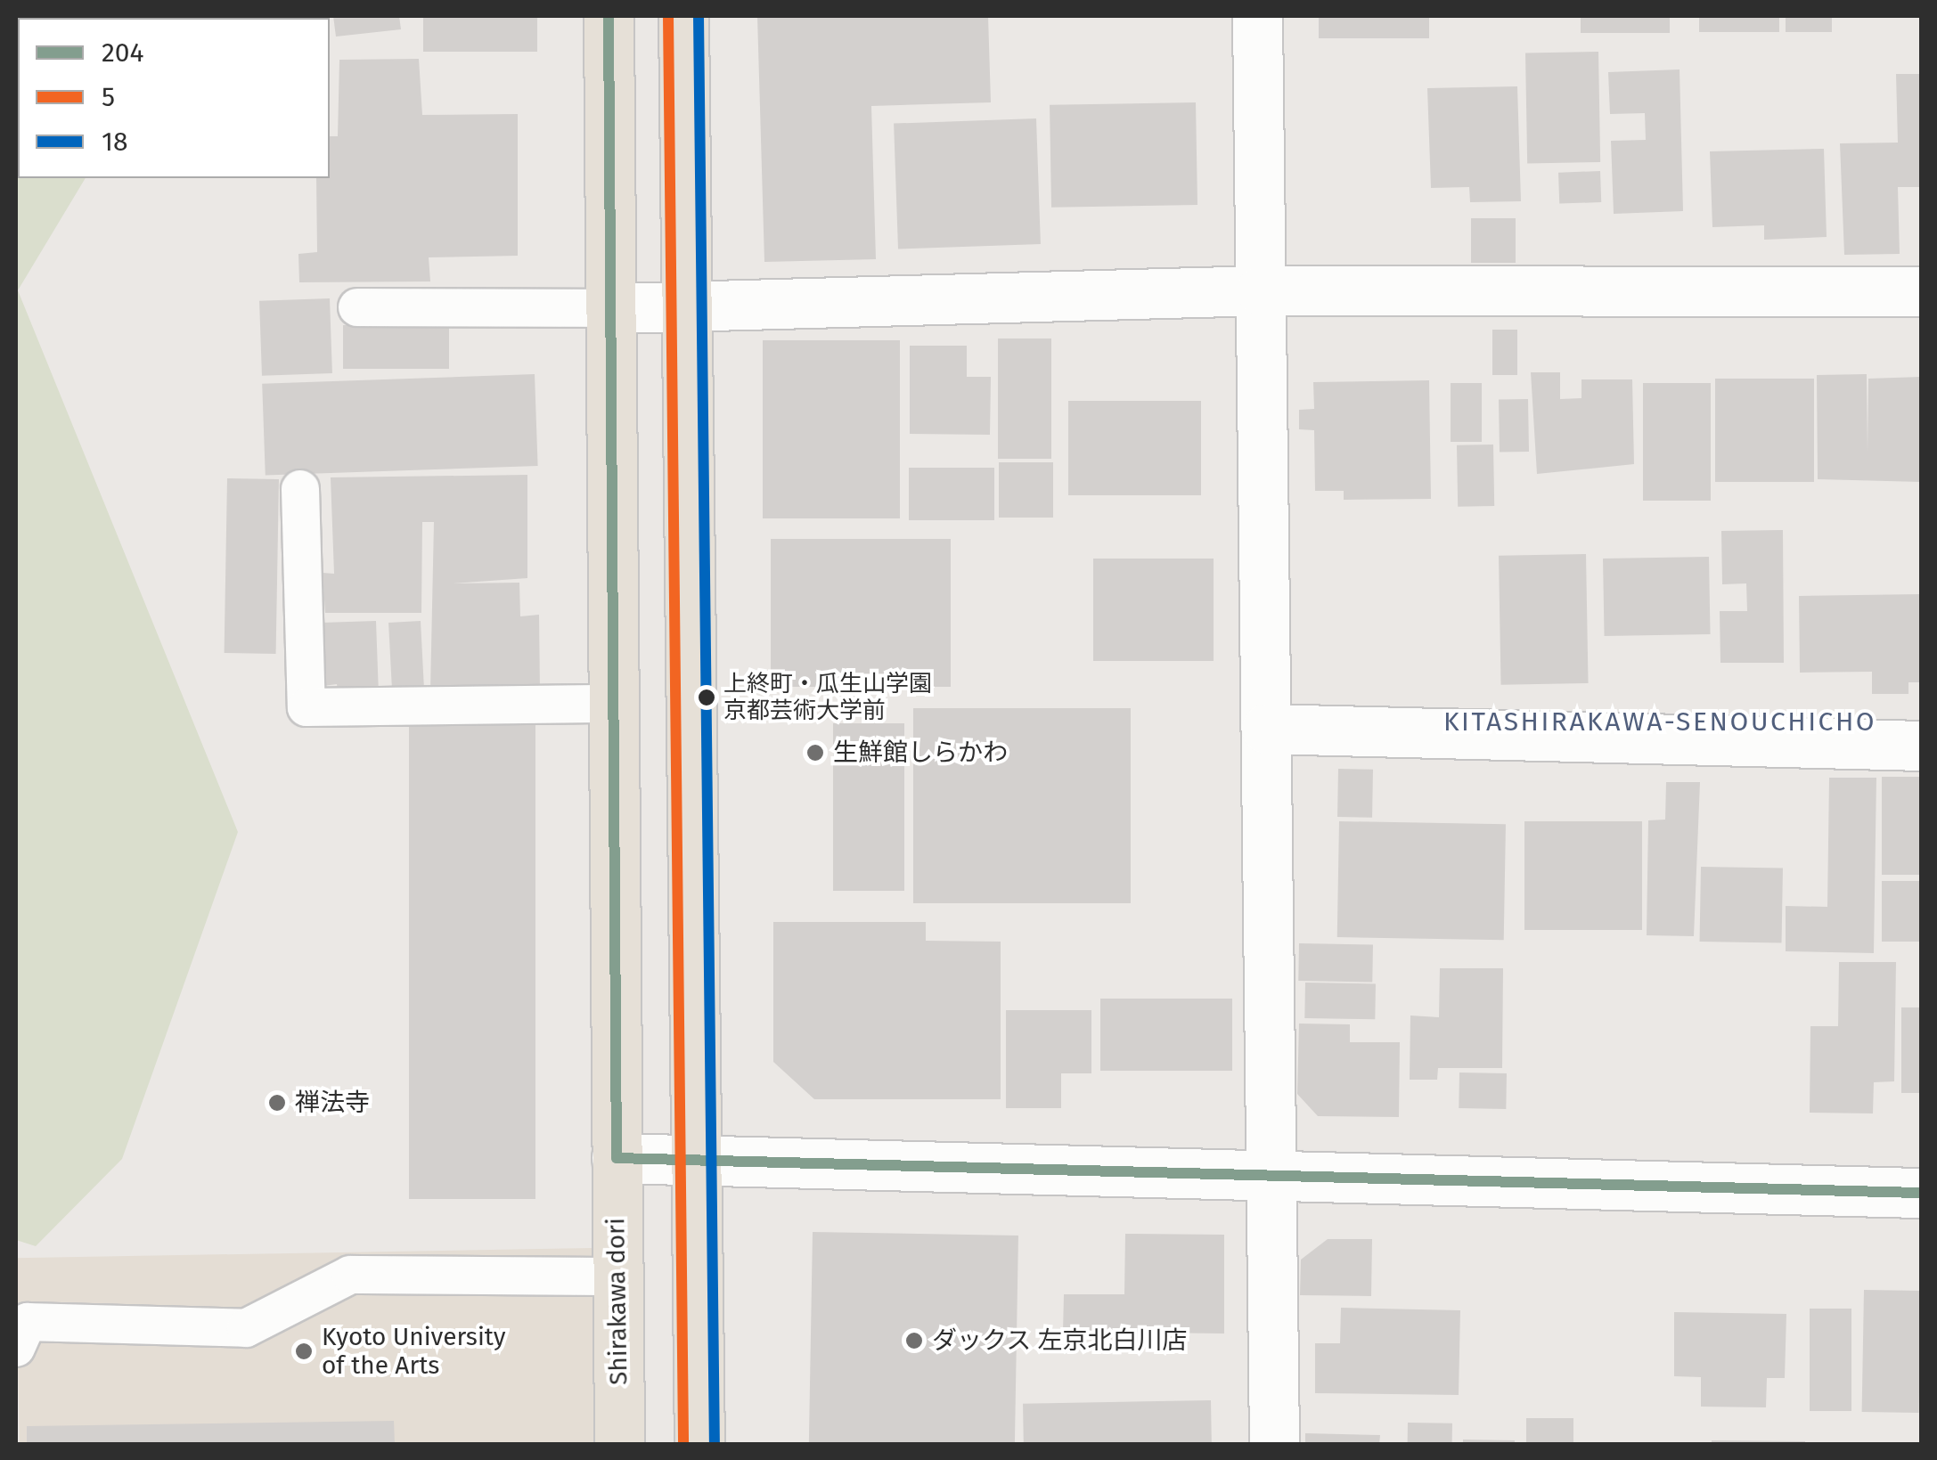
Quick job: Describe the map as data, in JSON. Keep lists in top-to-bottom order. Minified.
{"streets":{"main road":["Shirakawa dori"]},"districts":["KITASHIRAKAWA-SENOUCHICHO"],"places":["上終町・瓜生山学園 京都芸術大学前","生鮮館しらかわ","禅法寺","ダックス 左京北白川店","Kyoto University of the Arts"],"lines":["transit line 204","transit line 5","transit line 18"],"legend":["204","5","18"]}
